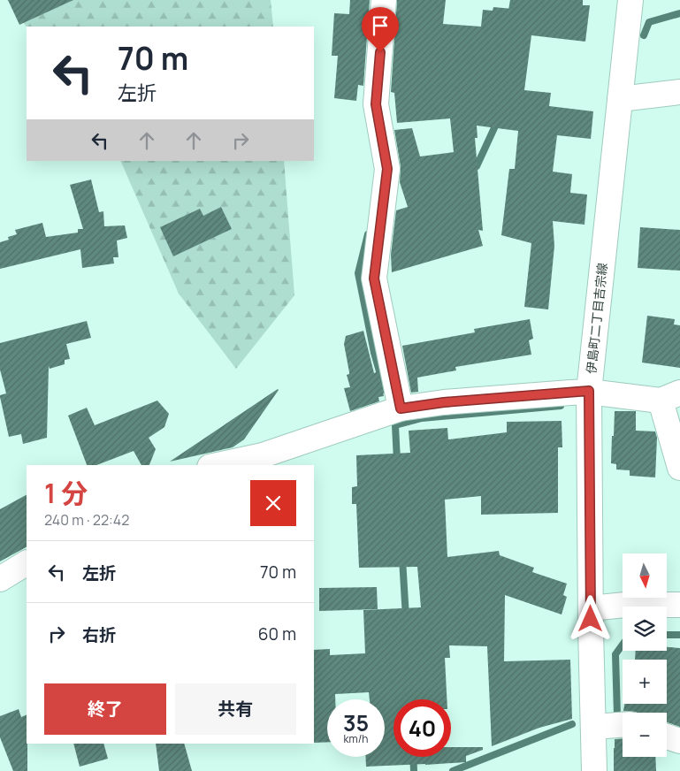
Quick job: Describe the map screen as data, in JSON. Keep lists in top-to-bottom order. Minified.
{"streets":{"street":["伊島町二丁目吉宗線"]},"north":"bottom","page":{"turn":["70 m","左折"],"heading":["1 分","240 m · 22:42"],"list":[{"name":"左折","value":"70 m"},{"name":"右折","value":"60 m"}],"map_buttons":["+","−"],"buttons":["終了","共有"],"speed":"35 km/h","limit":"40"}}
